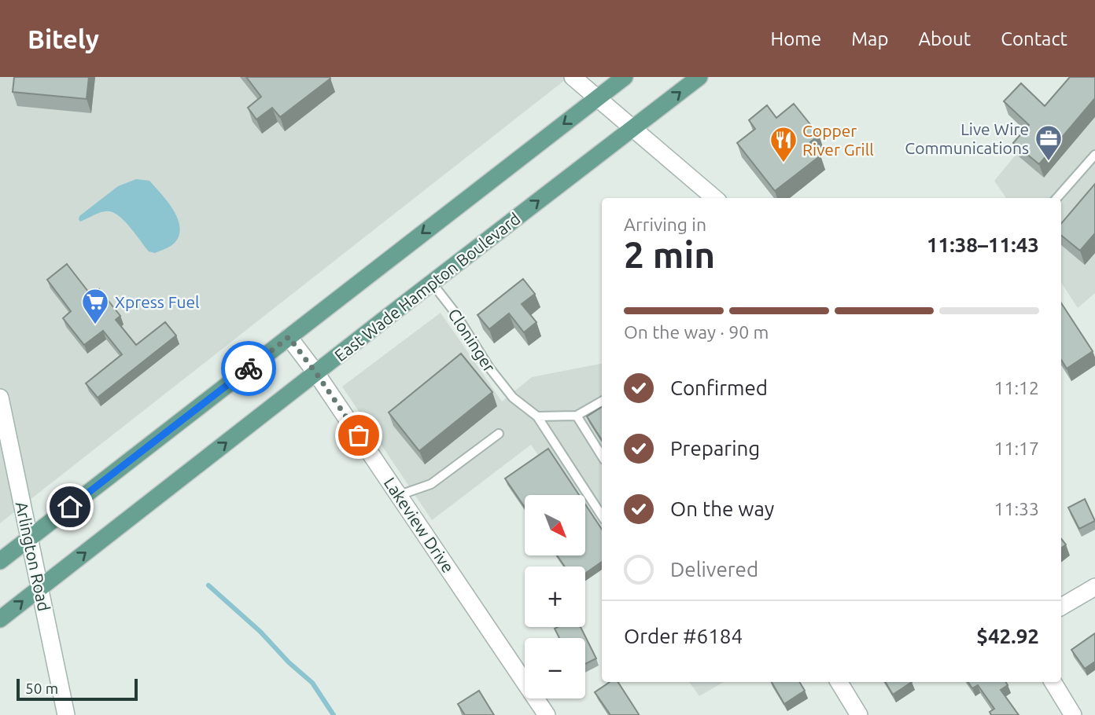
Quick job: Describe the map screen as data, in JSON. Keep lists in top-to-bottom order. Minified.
{"streets":{"main road":["East Wade Hampton Boulevard"],"street":["Lakeview Drive","Arlington Road"],"lane":["Cloninger"]},"crossings":[["East Wade Hampton Boulevard","Cloninger"],["East Wade Hampton Boulevard","Lakeview Drive"],["East Wade Hampton Boulevard","Arlington Road"]],"places":{"office":["Live Wire Communications"],"restaurant":["Copper River Grill"],"supermarket":["Xpress Fuel"]},"scale_bar":"50 m","north":"bottom right","page":{"header":"Bitely","nav":["Home","Map","About","Contact"],"heading":["2 min","Arriving in","11:38–11:43"],"panel":["Order #6184","$42.92"],"bar":"On the way · 90 m","list":[["Confirmed","11:12"],["Preparing","11:17"],["On the way","11:33"],"Delivered"],"map_buttons":["+","−"],"scale":"50 m"}}
